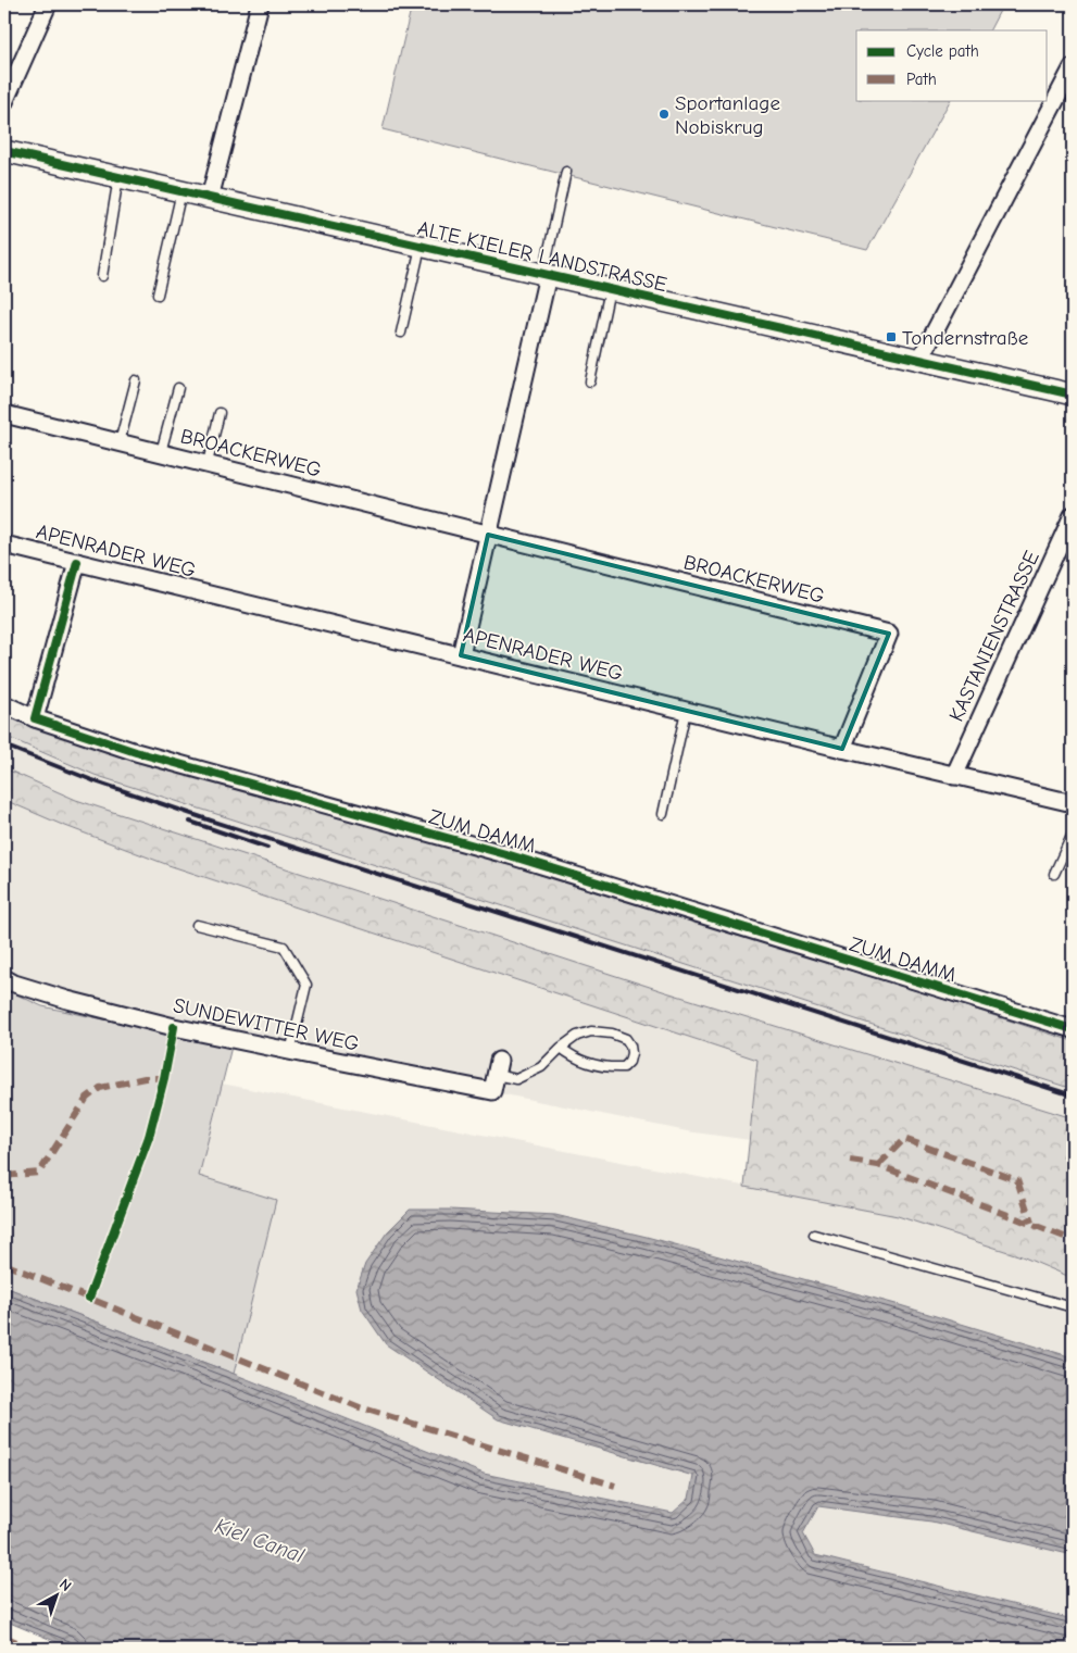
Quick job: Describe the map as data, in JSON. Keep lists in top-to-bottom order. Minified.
{"streets":{"street":["ALTE KIELER LANDSTRASSE","BROACKERWEG","APENRADER WEG","KASTANIENSTRASSE","ZUM DAMM","SUNDEWITTER WEG"]},"crossings":[["BROACKERWEG","APENRADER WEG"],["APENRADER WEG","KASTANIENSTRASSE"]],"water":["Kiel Canal"],"places":{"other":["Sportanlage Nobiskrug"],"transit":["Tondernstraße"]},"legend":["Cycle path","Path"],"north":"top right"}
